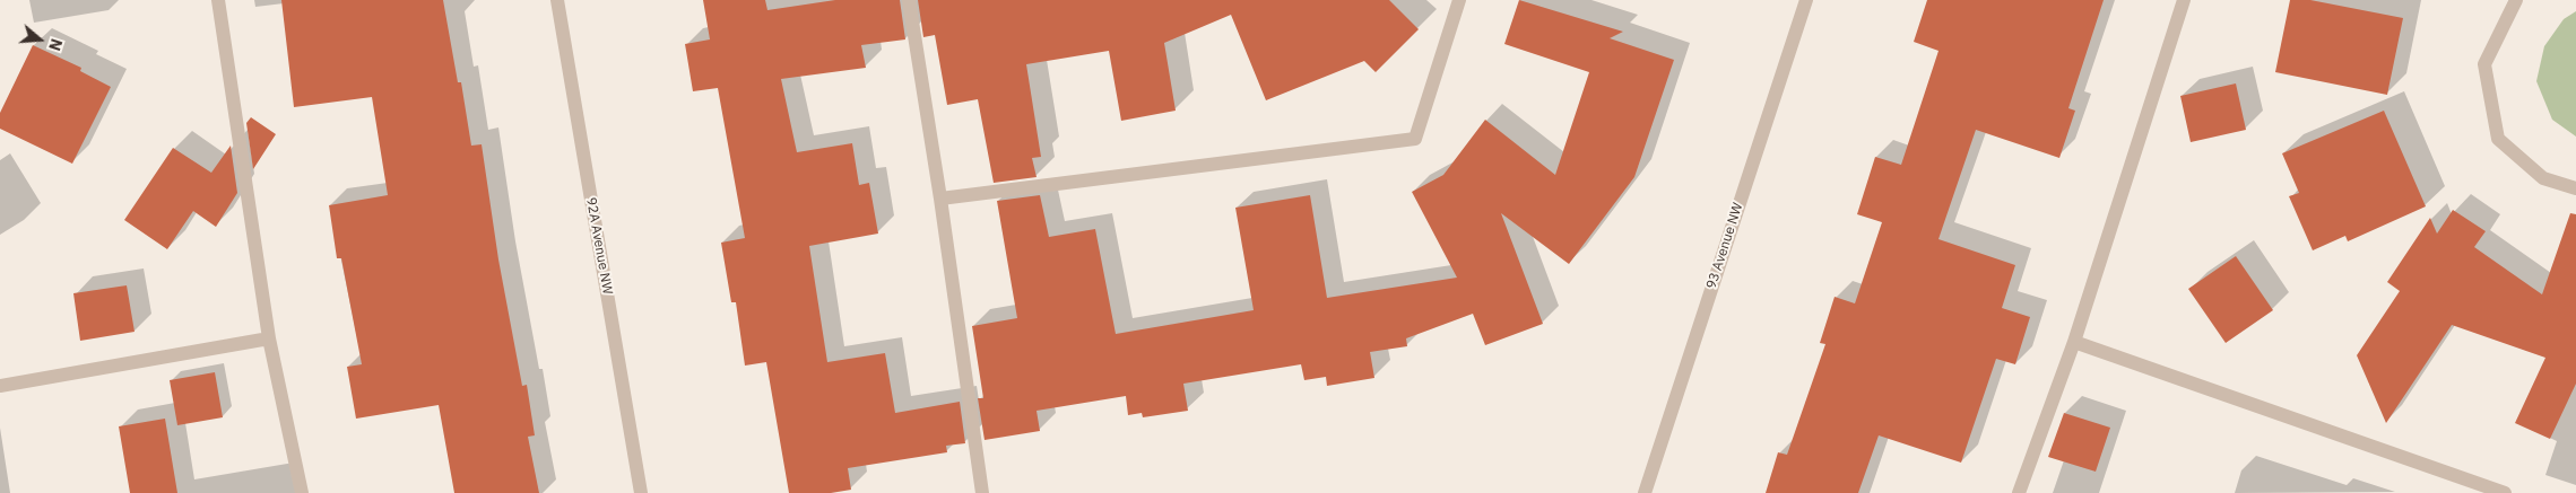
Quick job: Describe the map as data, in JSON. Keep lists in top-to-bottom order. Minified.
{"streets":{"street":["92A Avenue NW","93 Avenue NW"]},"north":"right"}
